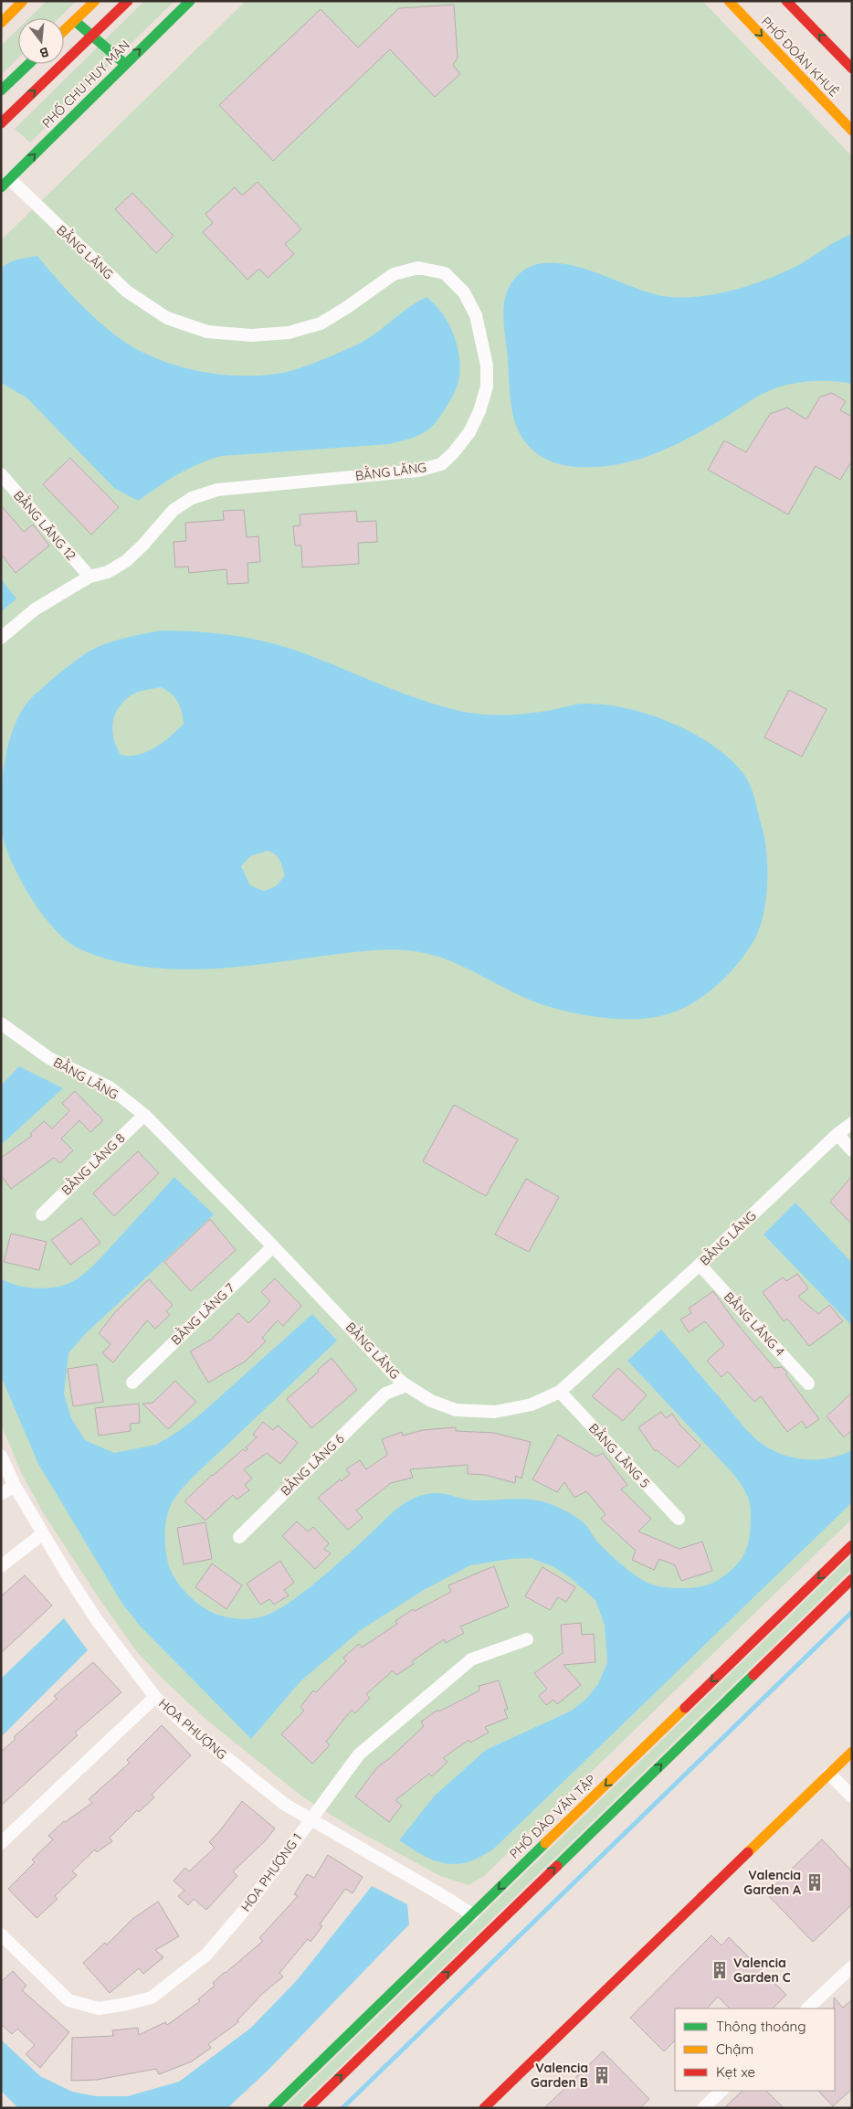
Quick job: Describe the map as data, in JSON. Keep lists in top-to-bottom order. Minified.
{"streets":{"main road":["PHỐ ĐOÀN KHUÊ","PHỐ CHU HUY MÂN","PHỐ ĐÀO VĂN TẬP"],"street":["BẰNG LĂNG","BẰNG LĂNG 12","BẰNG LĂNG 8","BẰNG LĂNG 7","BẰNG LĂNG 4","BẰNG LĂNG 5","BẰNG LĂNG 6","HOA PHƯỢNG","HOA PHƯỢNG 1"]},"crossings":[["PHỐ CHU HUY MÂN","BẰNG LĂNG"],["BẰNG LĂNG","BẰNG LĂNG 12"],["BẰNG LĂNG","BẰNG LĂNG 8"],["BẰNG LĂNG","BẰNG LĂNG 7"],["BẰNG LĂNG","BẰNG LĂNG 4"],["BẰNG LĂNG","BẰNG LĂNG 5"],["HOA PHƯỢNG","PHỐ ĐÀO VĂN TẬP"],["HOA PHƯỢNG","HOA PHƯỢNG 1"]],"places":{"building":["Valencia Garden A","Valencia Garden C","Valencia Garden B"]},"legend":["Thông thoáng","Chậm","Kẹt xe"],"north":"bottom"}
